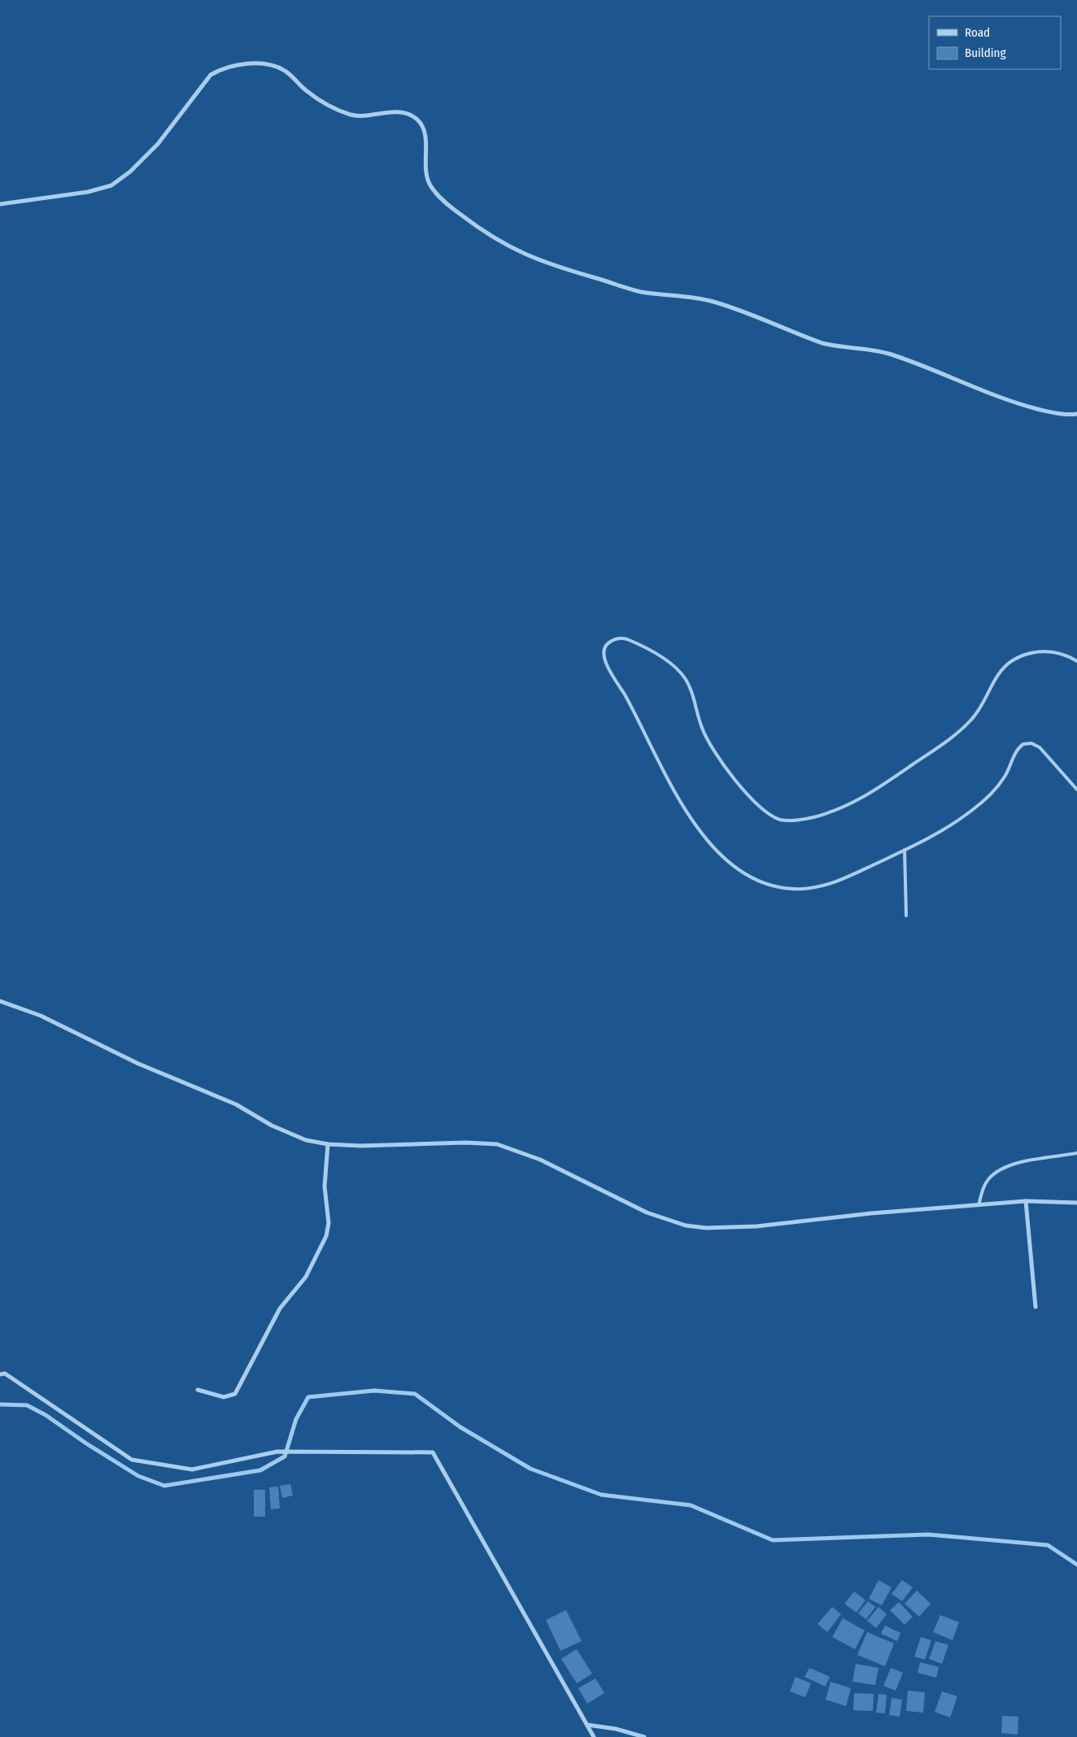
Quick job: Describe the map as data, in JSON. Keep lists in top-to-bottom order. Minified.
{"legend":["Road","Building"]}
